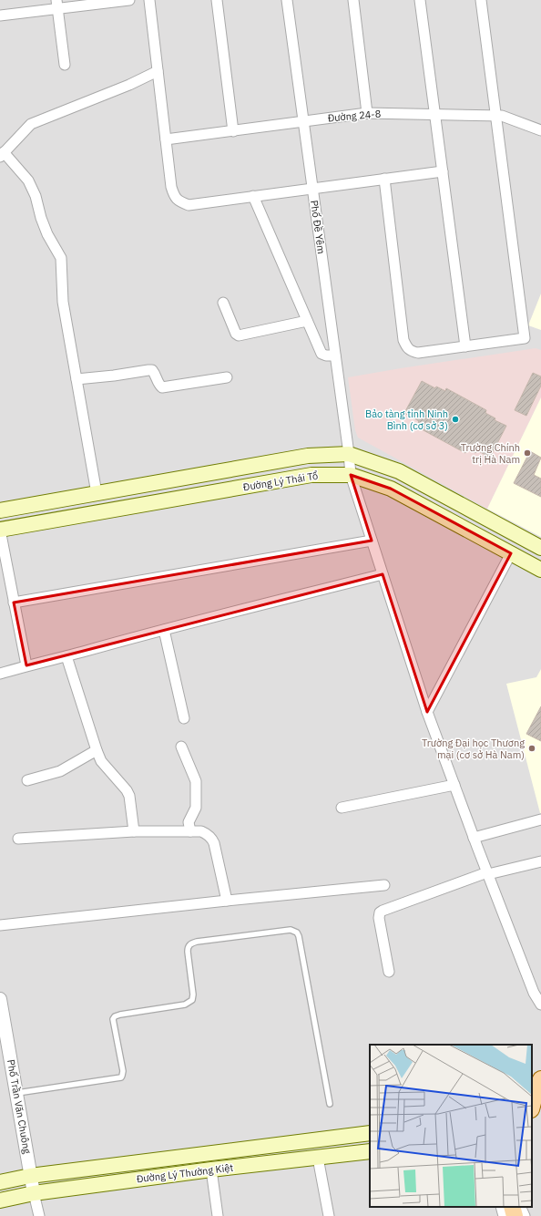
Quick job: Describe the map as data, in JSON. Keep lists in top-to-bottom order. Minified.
{"streets":{"main road":["Đường Lý Thái Tổ","Đường Lý Thường Kiệt"],"street":["Đường 24-8","Phố Đề Yêm","Phố Trần Văn Chuông"]},"crossings":[["Đường 24-8","Phố Đề Yêm"],["Phố Đề Yêm","Đường Lý Thái Tổ"],["Phố Trần Văn Chuông","Đường Lý Thường Kiệt"]],"places":["Bảo tàng tỉnh Ninh Bình (cơ sở 3)","Trường Chính trị Hà Nam","Trường Đại học Thương mại (cơ sở Hà Nam)"]}
